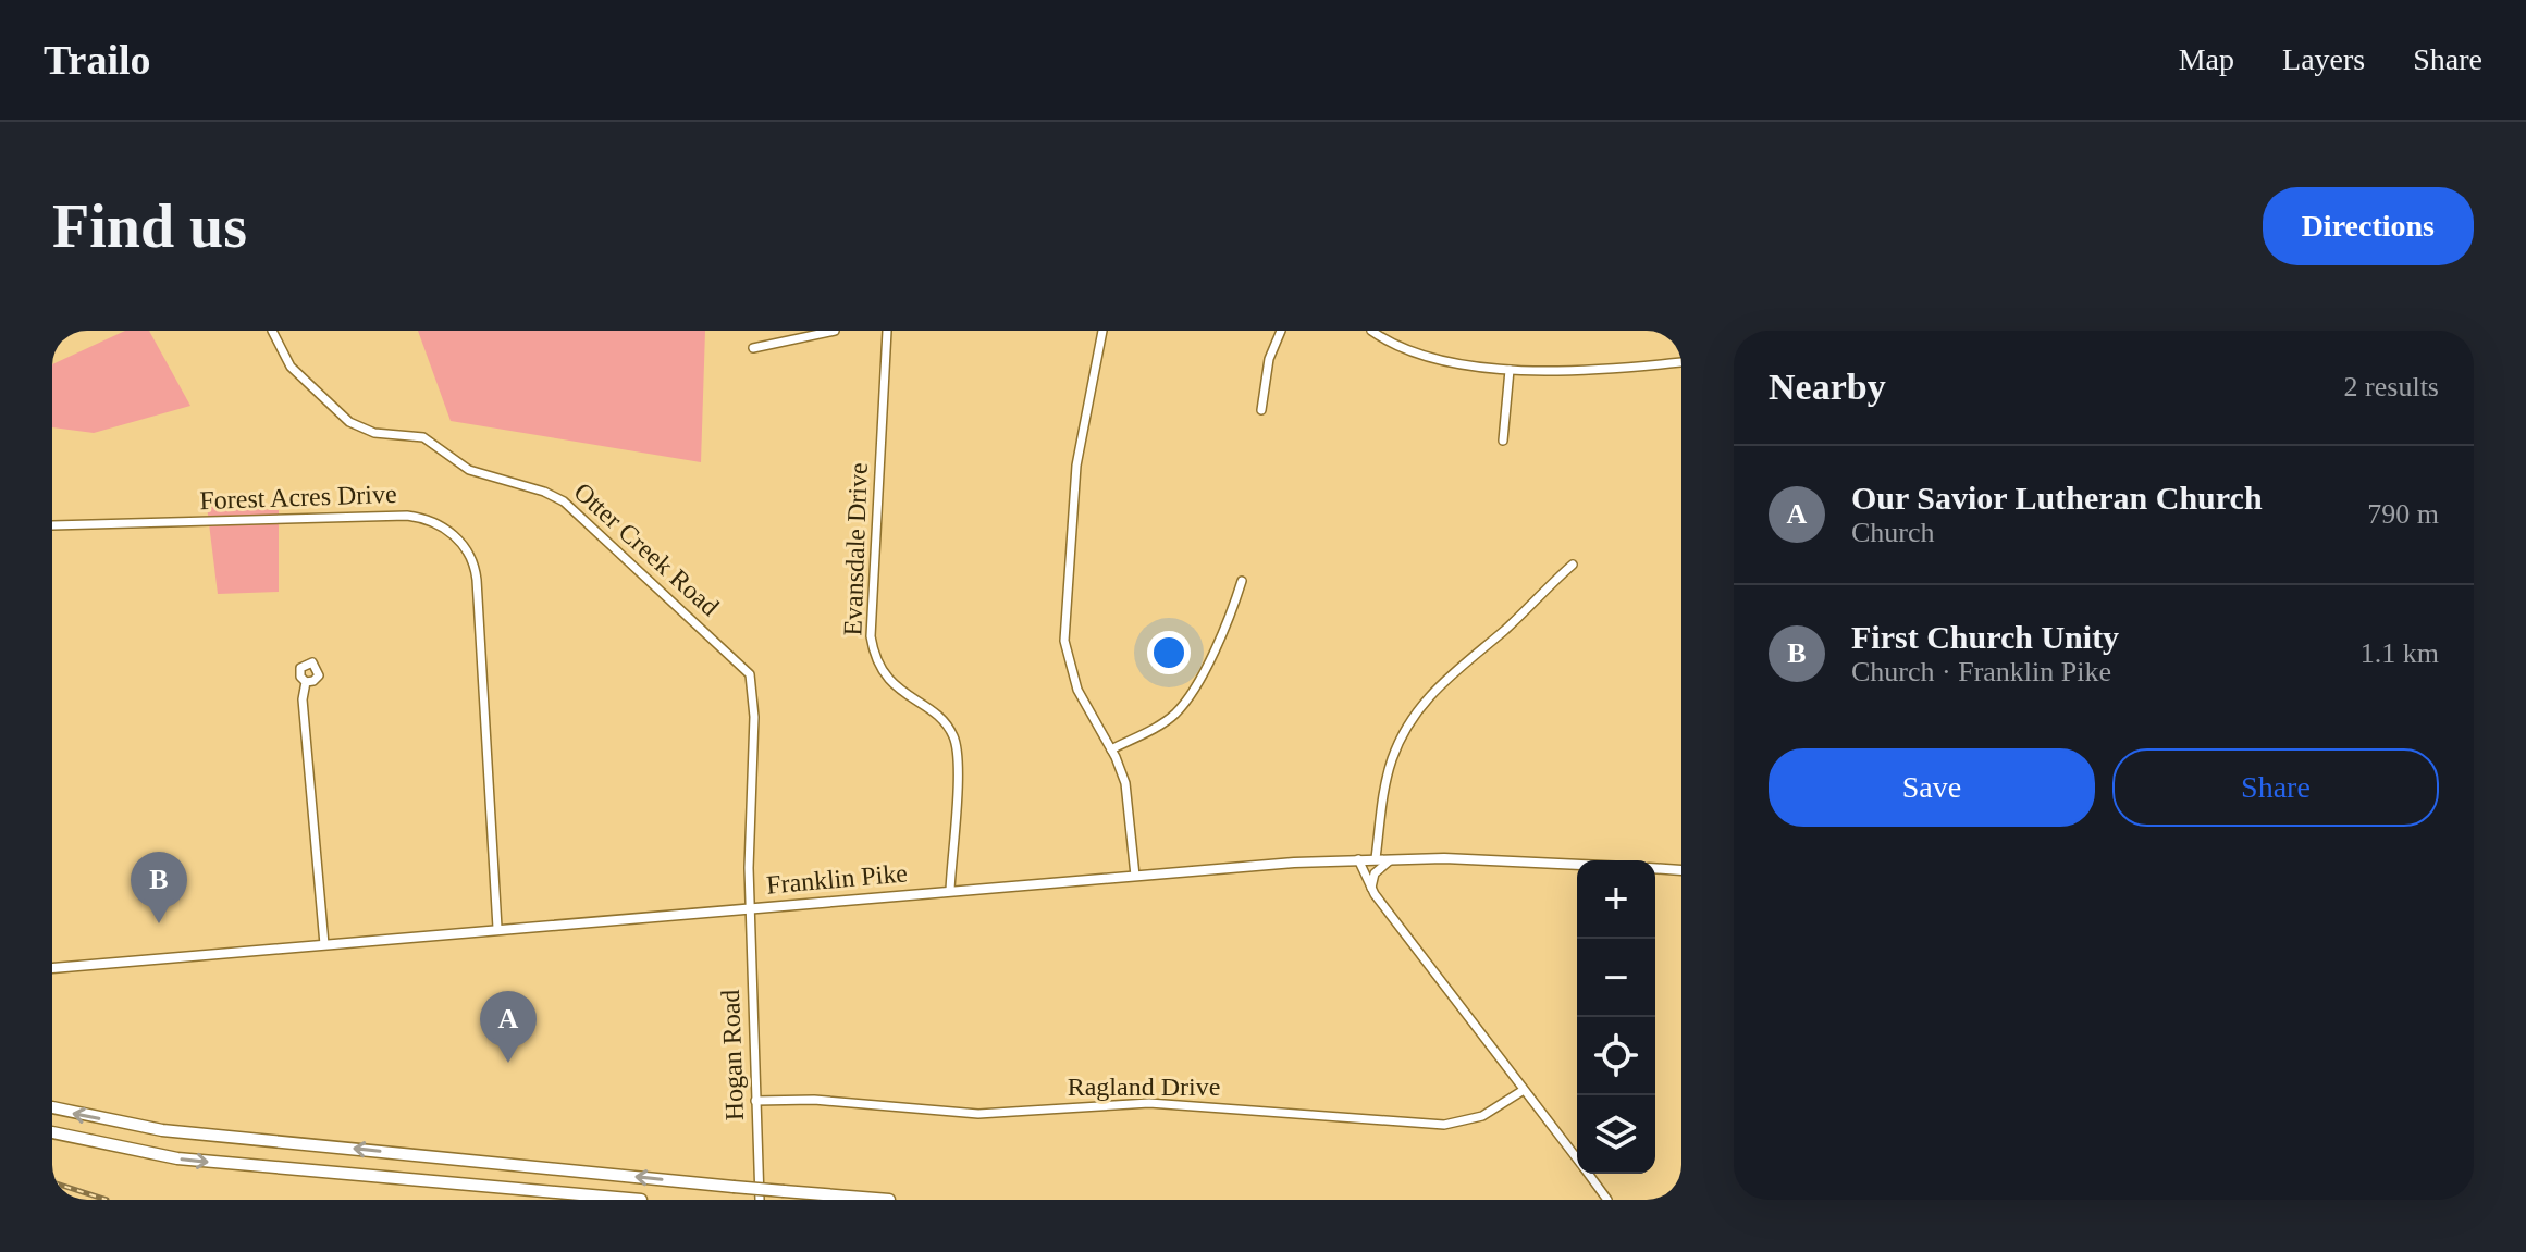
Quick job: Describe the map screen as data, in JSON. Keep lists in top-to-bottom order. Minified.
{"streets":{"main road":["Franklin Pike"],"street":["Forest Acres Drive","Otter Creek Road","Evansdale Drive","Hogan Road","Ragland Drive"]},"crossings":[["Forest Acres Drive","Franklin Pike"],["Otter Creek Road","Franklin Pike"],["Otter Creek Road","Hogan Road"],["Evansdale Drive","Franklin Pike"],["Franklin Pike","Hogan Road"],["Hogan Road","Ragland Drive"]],"page":{"header":"Trailo","nav":["Map","Layers","Share"],"buttons":["Directions",["Save","Share"]],"title":"Find us","heading":["Nearby","2 results"],"list":[{"mark":"A","name":"Our Savior Lutheran Church","note":"Church","value":"790 m"},{"mark":"B","name":"First Church Unity","note":"Church · Franklin Pike","value":"1.1 km"}],"pins":["B","A"],"map_buttons":["+","−"]}}
